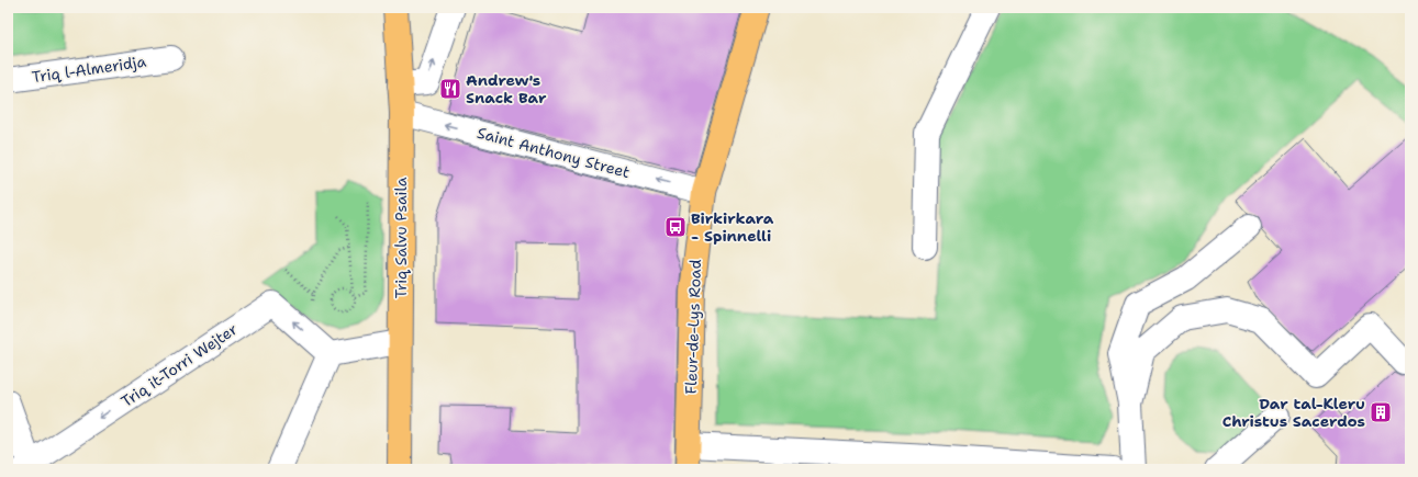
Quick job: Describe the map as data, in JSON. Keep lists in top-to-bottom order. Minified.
{"streets":{"main road":["Triq Salvu Psaila","Fleur-de-Lys Road"],"street":["Triq l-Almeridja","Saint Anthony Street","Triq it-Torri Wejter"]},"crossings":[["Saint Anthony Street","Triq Salvu Psaila"],["Saint Anthony Street","Fleur-de-Lys Road"]],"one_way":["Saint Anthony Street","Triq it-Torri Wejter"],"places":{"restaurant":["Andrew's Snack Bar"],"bus stop":["Birkirkara - Spinnelli"],"building":["Dar tal-Kleru Christus Sacerdos"]}}
